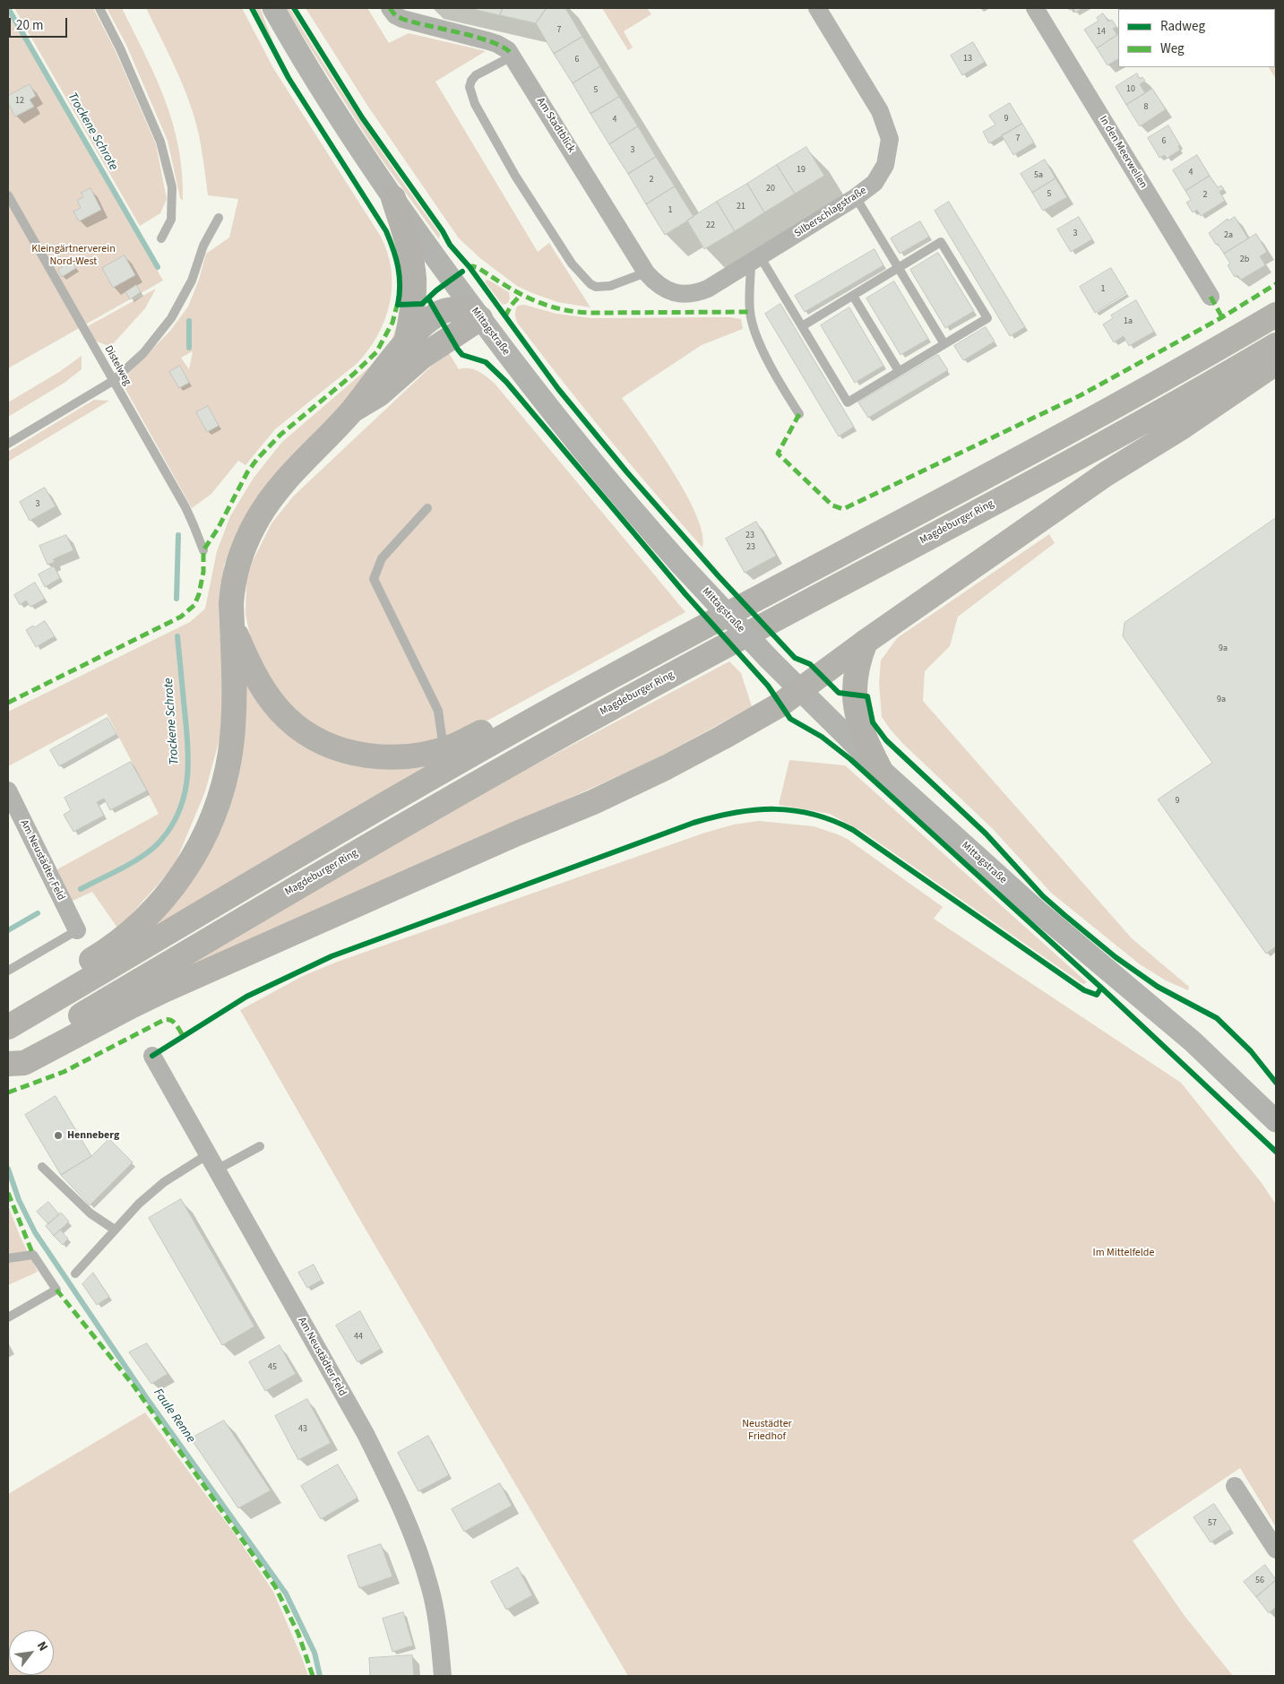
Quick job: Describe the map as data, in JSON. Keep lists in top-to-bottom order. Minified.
{"streets":{"highway":["Magdeburger Ring"],"street":["Am Stadtblick","In den Meerwellen","Silberschlagstraße","Mittagstraße","Am Neustädter Feld"],"lane":["Distelweg"]},"crossings":[["Am Stadtblick","Silberschlagstraße"]],"water":["Trockene Schrote","Faule Renne"],"parks":["Kleingärtnerverein Nord-West","Im Mittelfelde","Neustädter Friedhof"],"places":["Henneberg"],"house_numbers":["7","14","13","6","10","5","12","8","9","4","7","6","3","19","4","5a","2","20","5","2","21","1","22","3","2a","2b","1","1a","3","23","23","9a","9a","9","44","45","43","57","56"],"legend":["Radweg","Weg"],"scale_bar":"20 m","north":"top right"}
